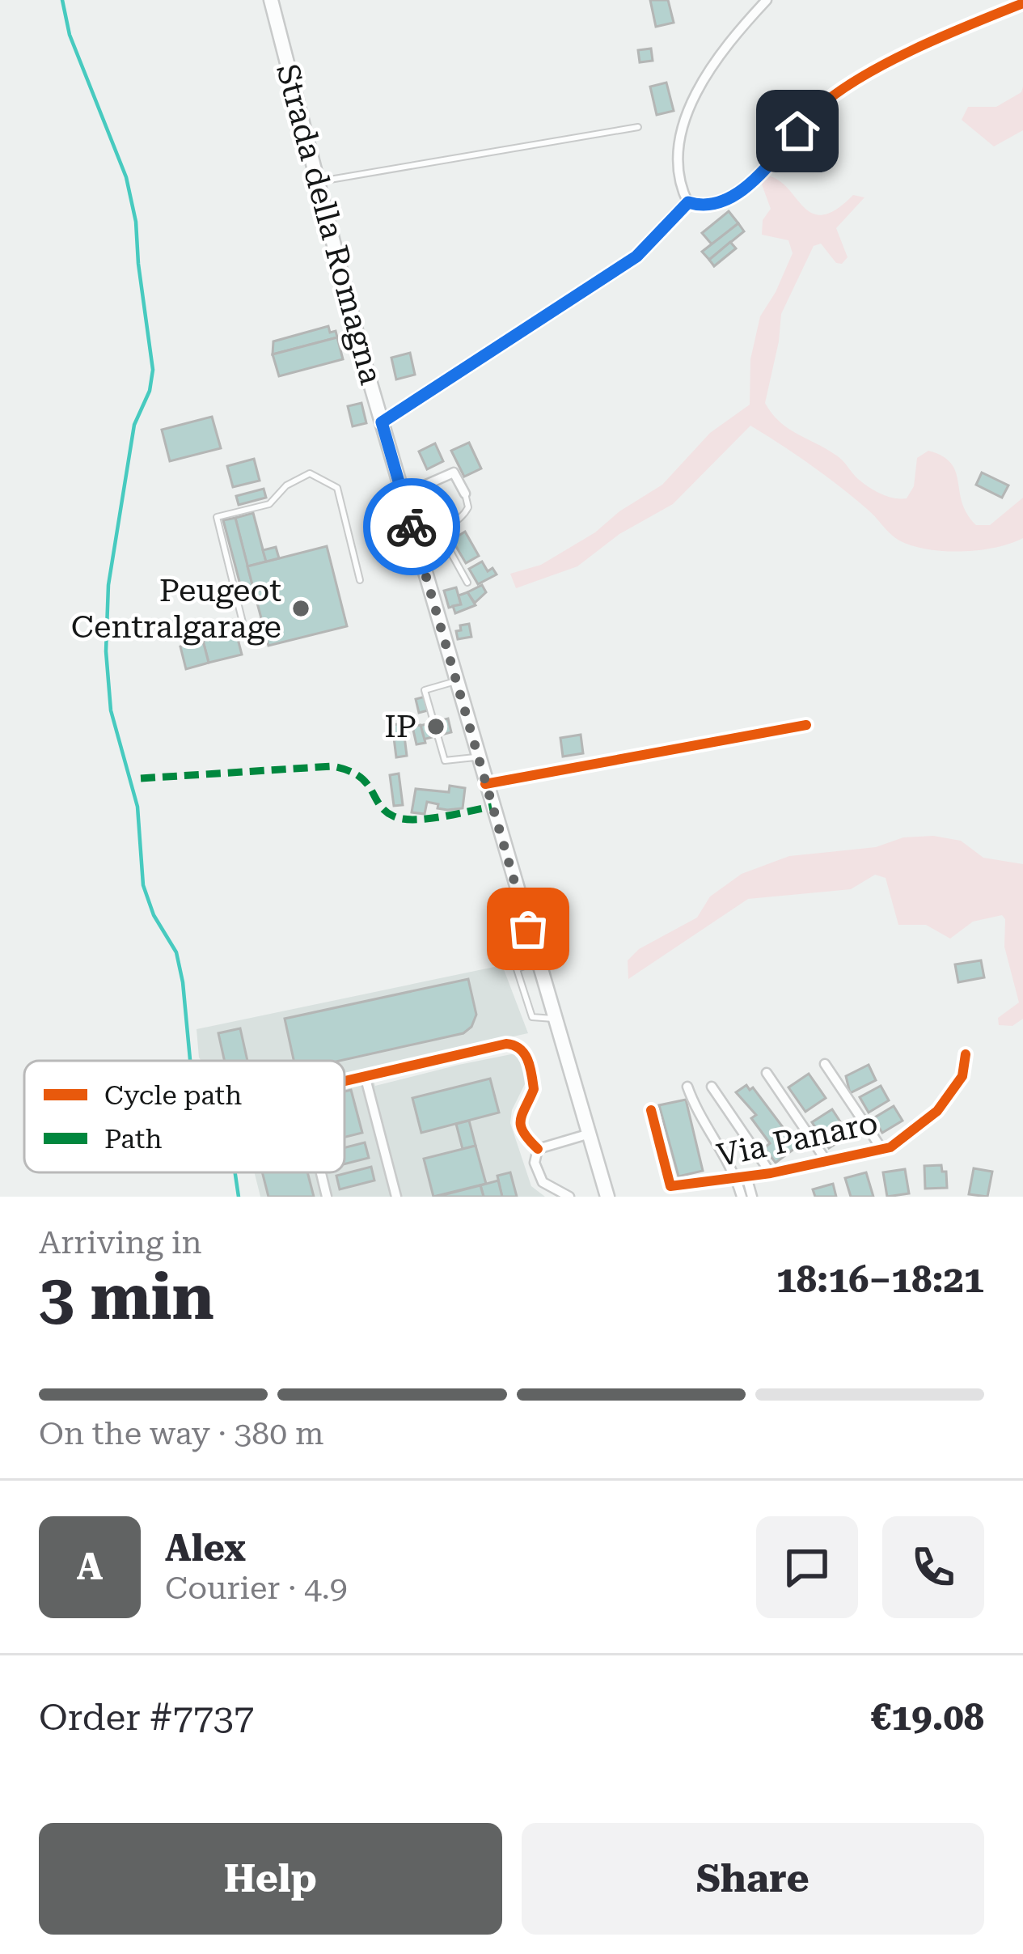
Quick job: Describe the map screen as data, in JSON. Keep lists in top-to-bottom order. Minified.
{"streets":{"main road":["Strada della Romagna"],"street":["Via Panaro"]},"places":["Peugeot Centralgarage","IP"],"legend":["Cycle path","Path"],"page":{"heading":["3 min","Arriving in","18:16–18:21"],"panel":["Alex","Courier · 4.9","Order #7737","€19.08"],"bar":"On the way · 380 m","round":"A","buttons":["Help","Share"]}}
